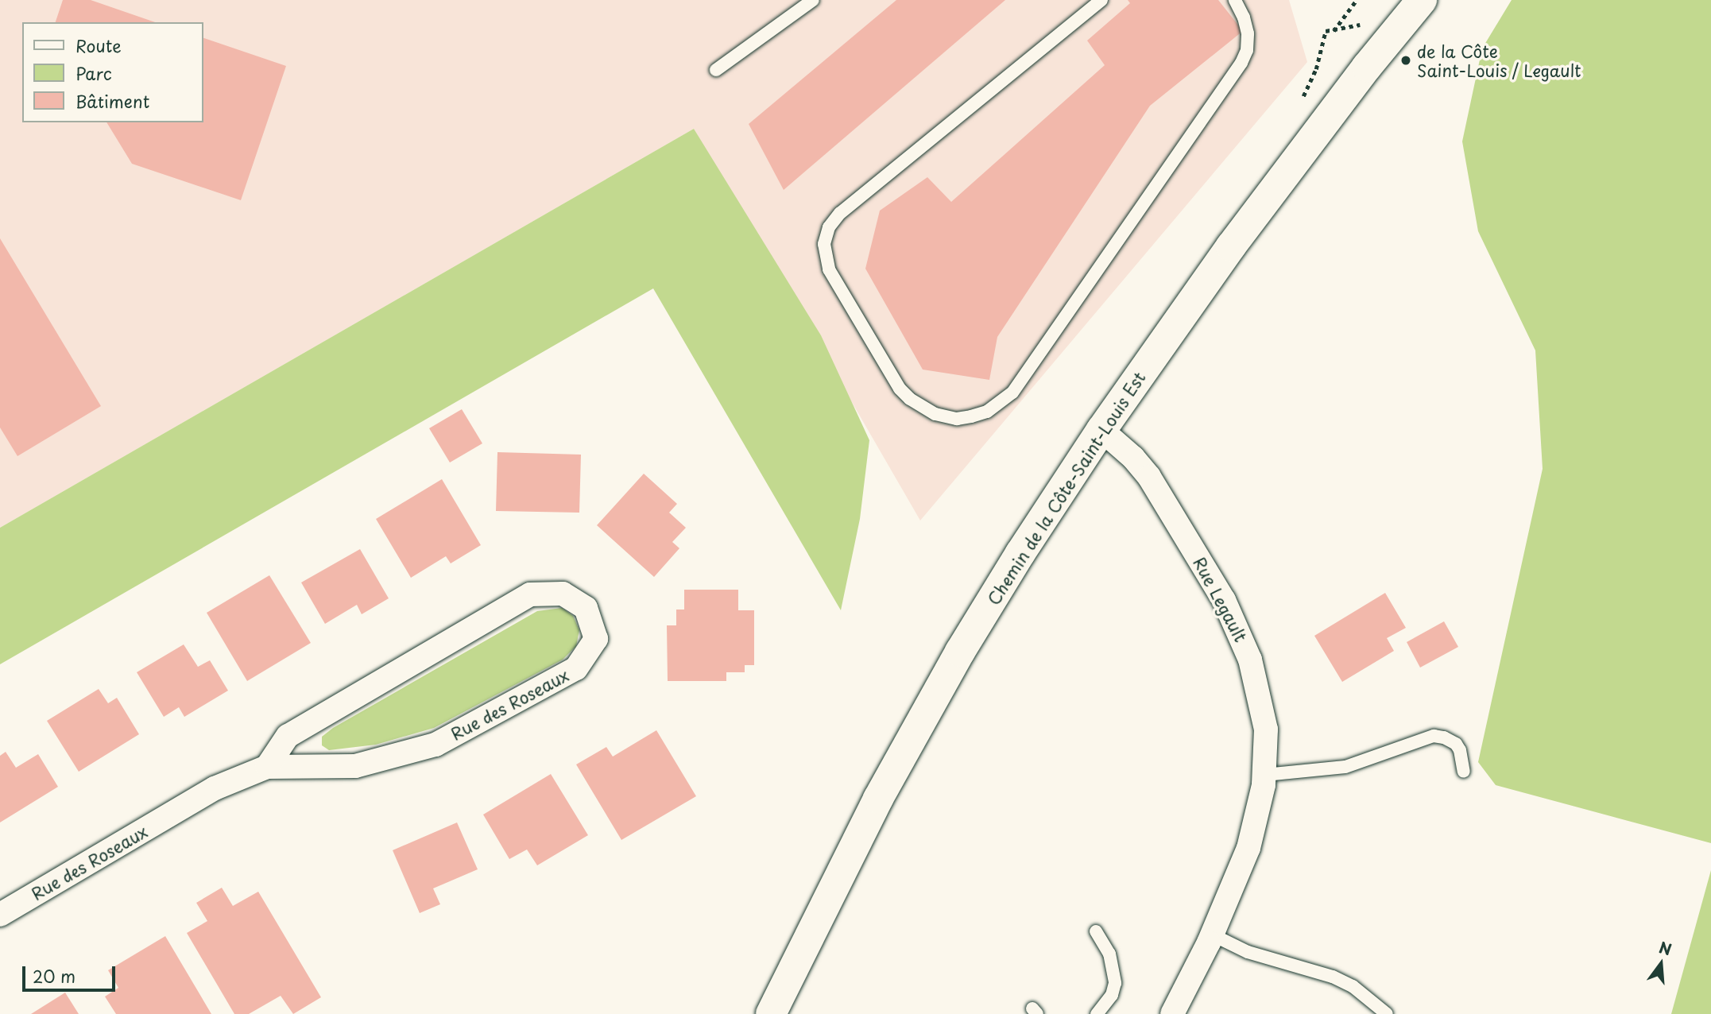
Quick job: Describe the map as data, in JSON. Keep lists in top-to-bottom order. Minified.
{"streets":{"street":["Chemin de la Côte-Saint-Louis Est","Rue Legault","Rue des Roseaux"]},"crossings":[["Chemin de la Côte-Saint-Louis Est","Rue Legault"]],"places":["de la Côte Saint-Louis / Legault"],"legend":["Route","Parc","Bâtiment"],"scale_bar":"20 m","north":"top"}
